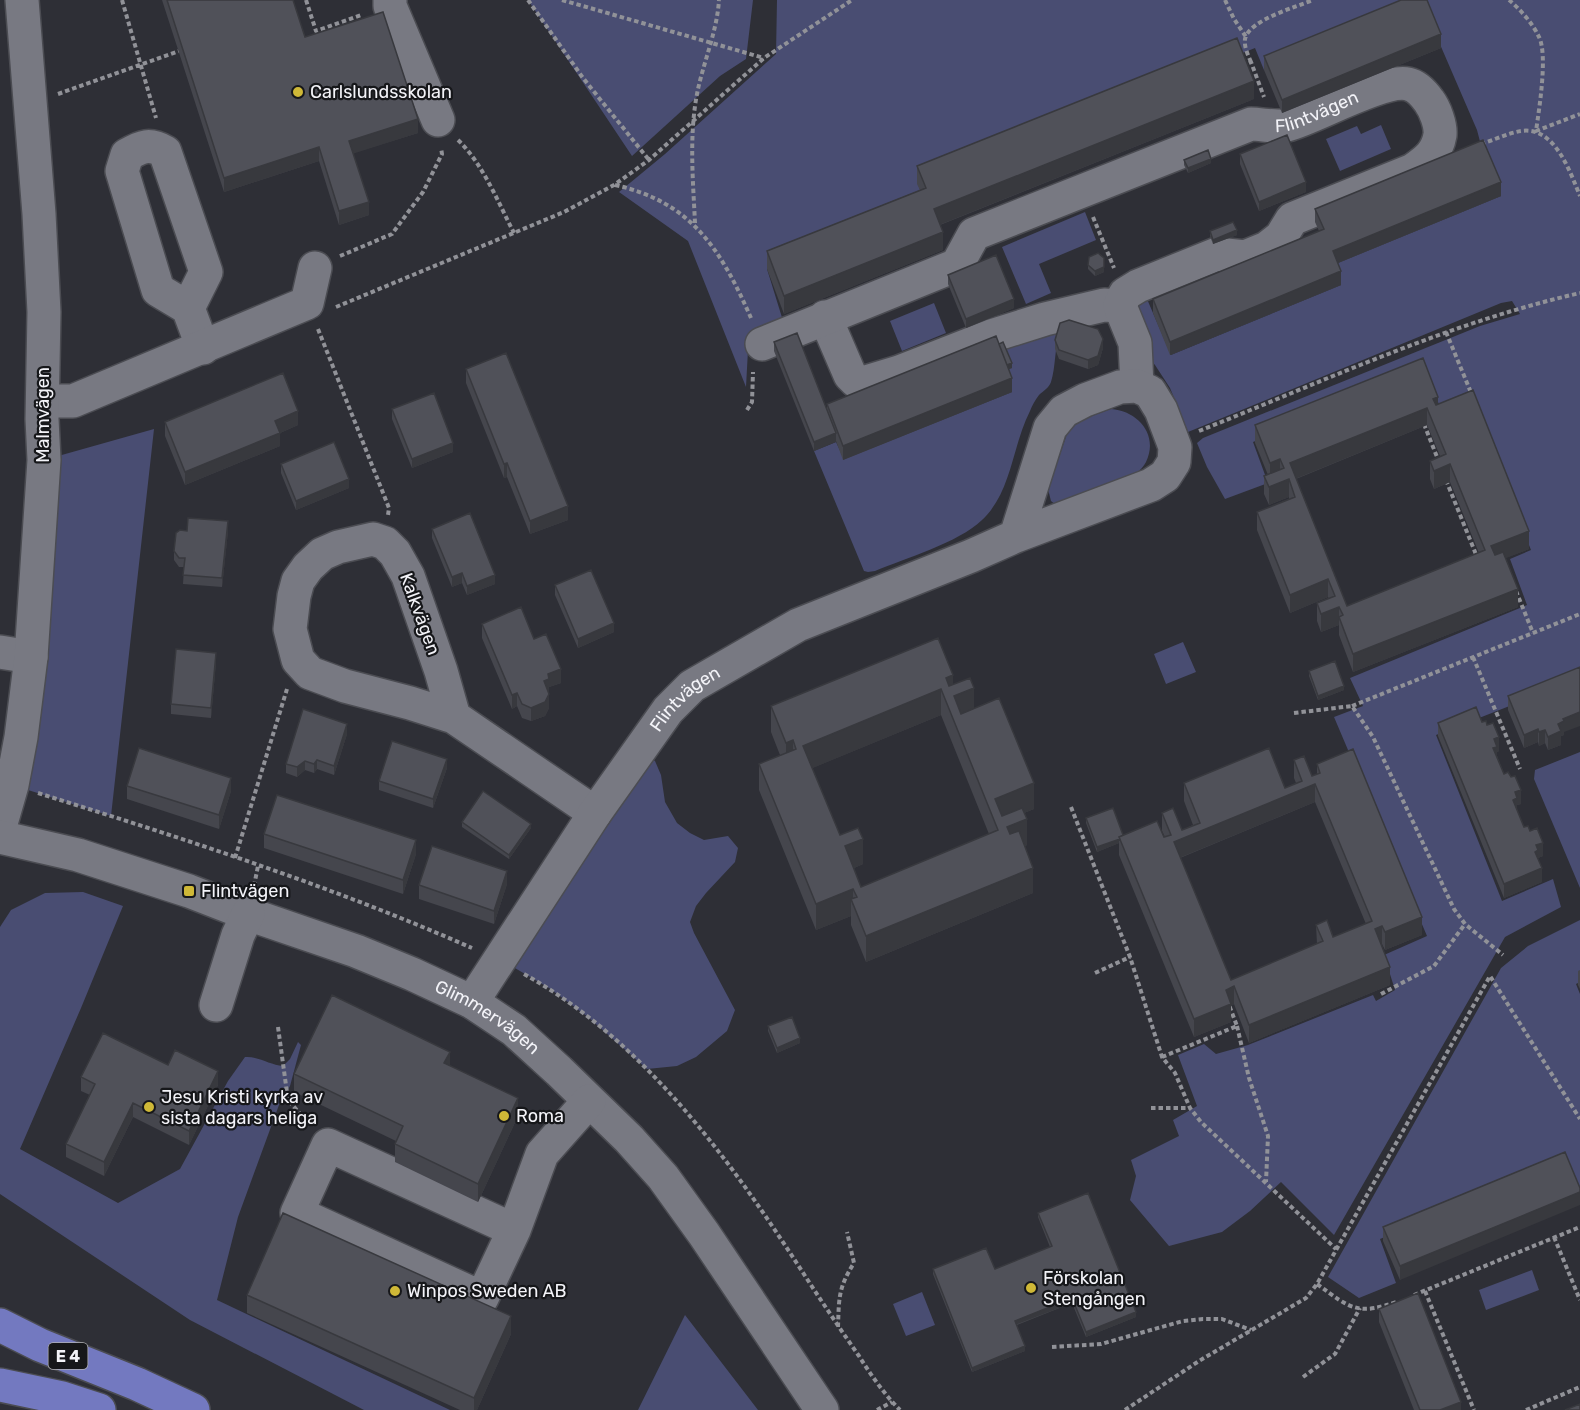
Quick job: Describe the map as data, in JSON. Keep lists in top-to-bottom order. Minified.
{"streets":{"highway":["E 4"],"street":["Flintvägen","Malmvägen","Kalkvägen","Glimmervägen"]},"crossings":[["Flintvägen","Glimmervägen"]],"places":{"other":["Carlslundsskolan","Jesu Kristi kyrka av sista dagars heliga","Roma","Förskolan Stengången","Winpos Sweden AB"],"transit":["Flintvägen"]}}
